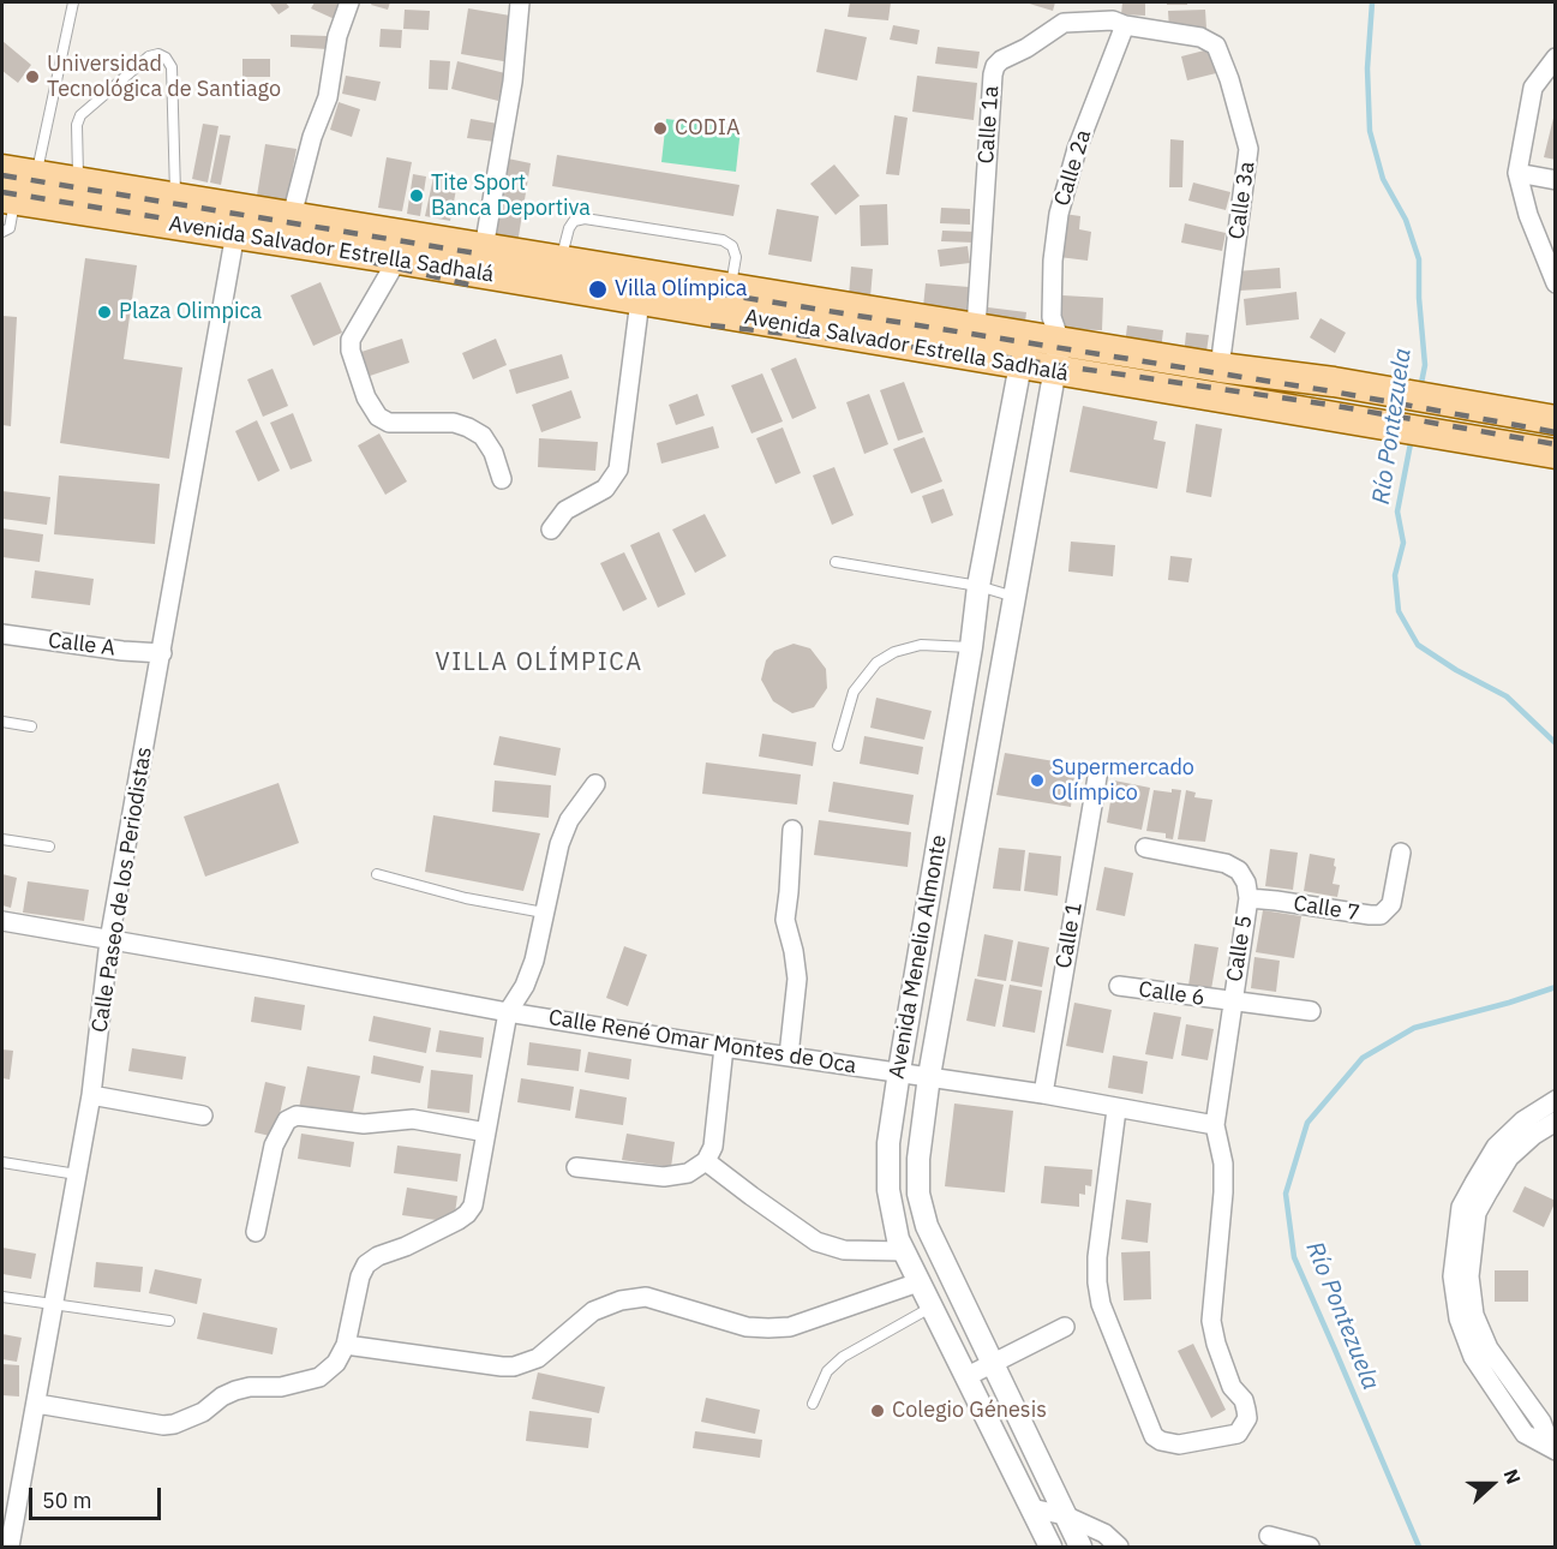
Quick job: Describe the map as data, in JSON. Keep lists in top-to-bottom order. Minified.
{"streets":{"main road":["Avenida Salvador Estrella Sadhalá"],"street":["Calle 1a","Calle 2a","Calle 3a","Calle A","Calle Paseo de los Periodistas","Calle 7","Calle 1","Calle 5","Avenida Menelio Almonte","Calle 6","Calle René Omar Montes de Oca"]},"crossings":[["Calle 1a","Calle 2a"],["Calle 1a","Calle 3a"],["Calle 1a","Avenida Salvador Estrella Sadhalá"],["Calle 2a","Calle 3a"],["Calle 2a","Avenida Salvador Estrella Sadhalá"],["Calle 2a","Avenida Menelio Almonte"],["Calle 3a","Avenida Salvador Estrella Sadhalá"],["Avenida Salvador Estrella Sadhalá","Calle Paseo de los Periodistas"],["Avenida Salvador Estrella Sadhalá","Avenida Menelio Almonte"],["Calle A","Calle Paseo de los Periodistas"],["Calle Paseo de los Periodistas","Calle René Omar Montes de Oca"],["Calle 7","Calle 5"],["Calle 1","Calle René Omar Montes de Oca"],["Calle 5","Calle 6"],["Calle 5","Calle René Omar Montes de Oca"],["Avenida Menelio Almonte","Calle René Omar Montes de Oca"]],"districts":["VILLA OLÍMPICA"],"water":["Río Pontezuela"],"places":["Universidad Tecnológica de Santiago","CODIA","Tite Sport Banca Deportiva","Villa Olímpica","Plaza Olimpica","Supermercado Olímpico","Colegio Génesis"],"scale_bar":"50 m","north":"right"}
